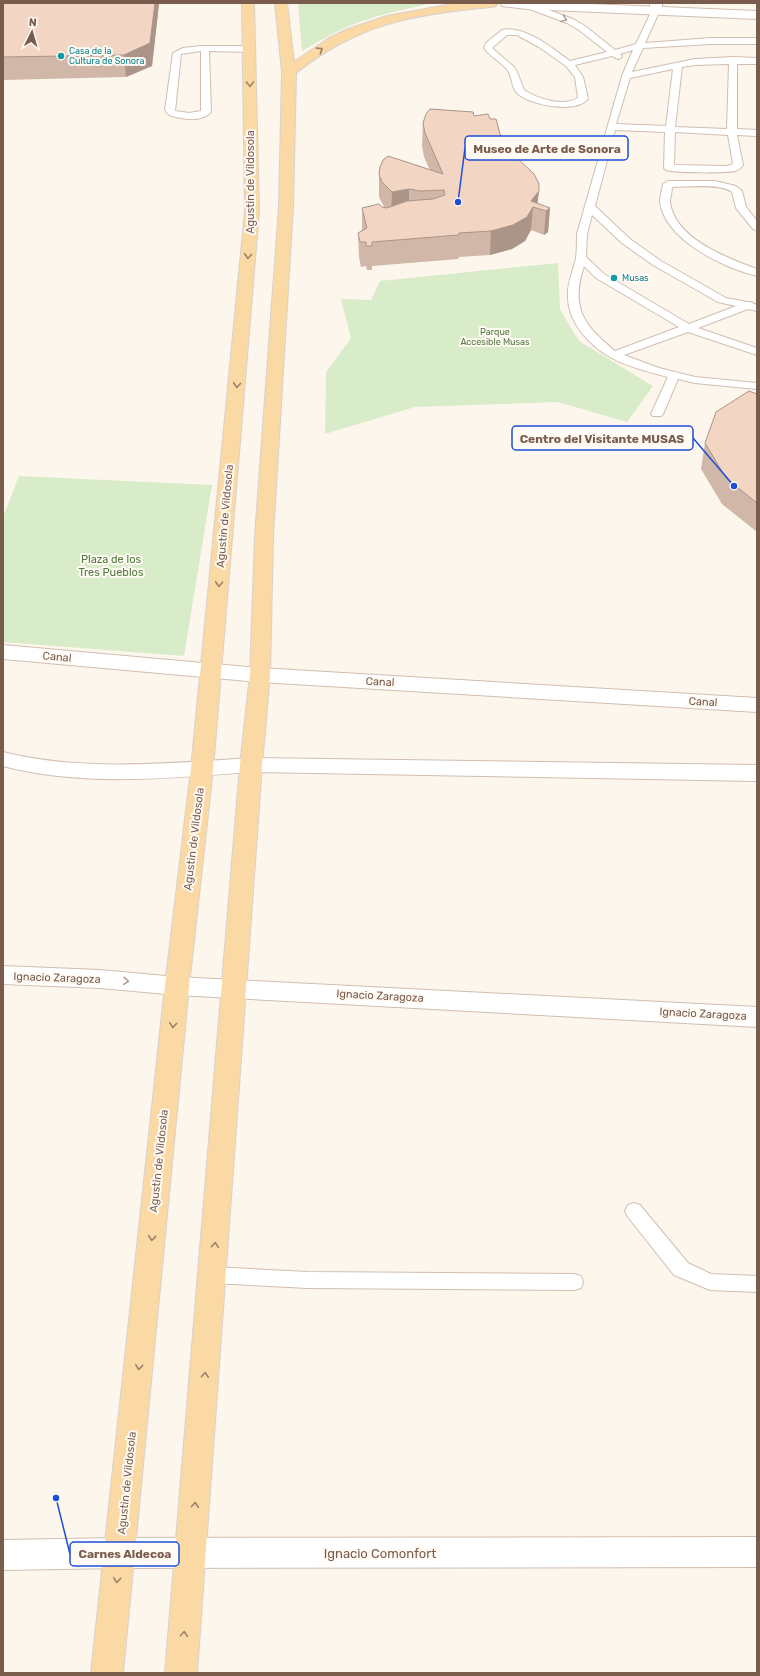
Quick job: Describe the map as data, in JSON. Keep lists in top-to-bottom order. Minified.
{"streets":{"main road":["Agustin de Vildosola"],"street":["Canal","Ignacio Zaragoza","Ignacio Comonfort"]},"crossings":[["Agustin de Vildosola","Canal"],["Agustin de Vildosola","Ignacio Zaragoza"],["Agustin de Vildosola","Ignacio Comonfort"]],"parks":["Parque Accesible Musas","Plaza de los Tres Pueblos"],"places":["Casa de la Cultura de Sonora","Museo de Arte de Sonora","Musas","Centro del Visitante MUSAS","Carnes Aldecoa"],"north":"top"}
